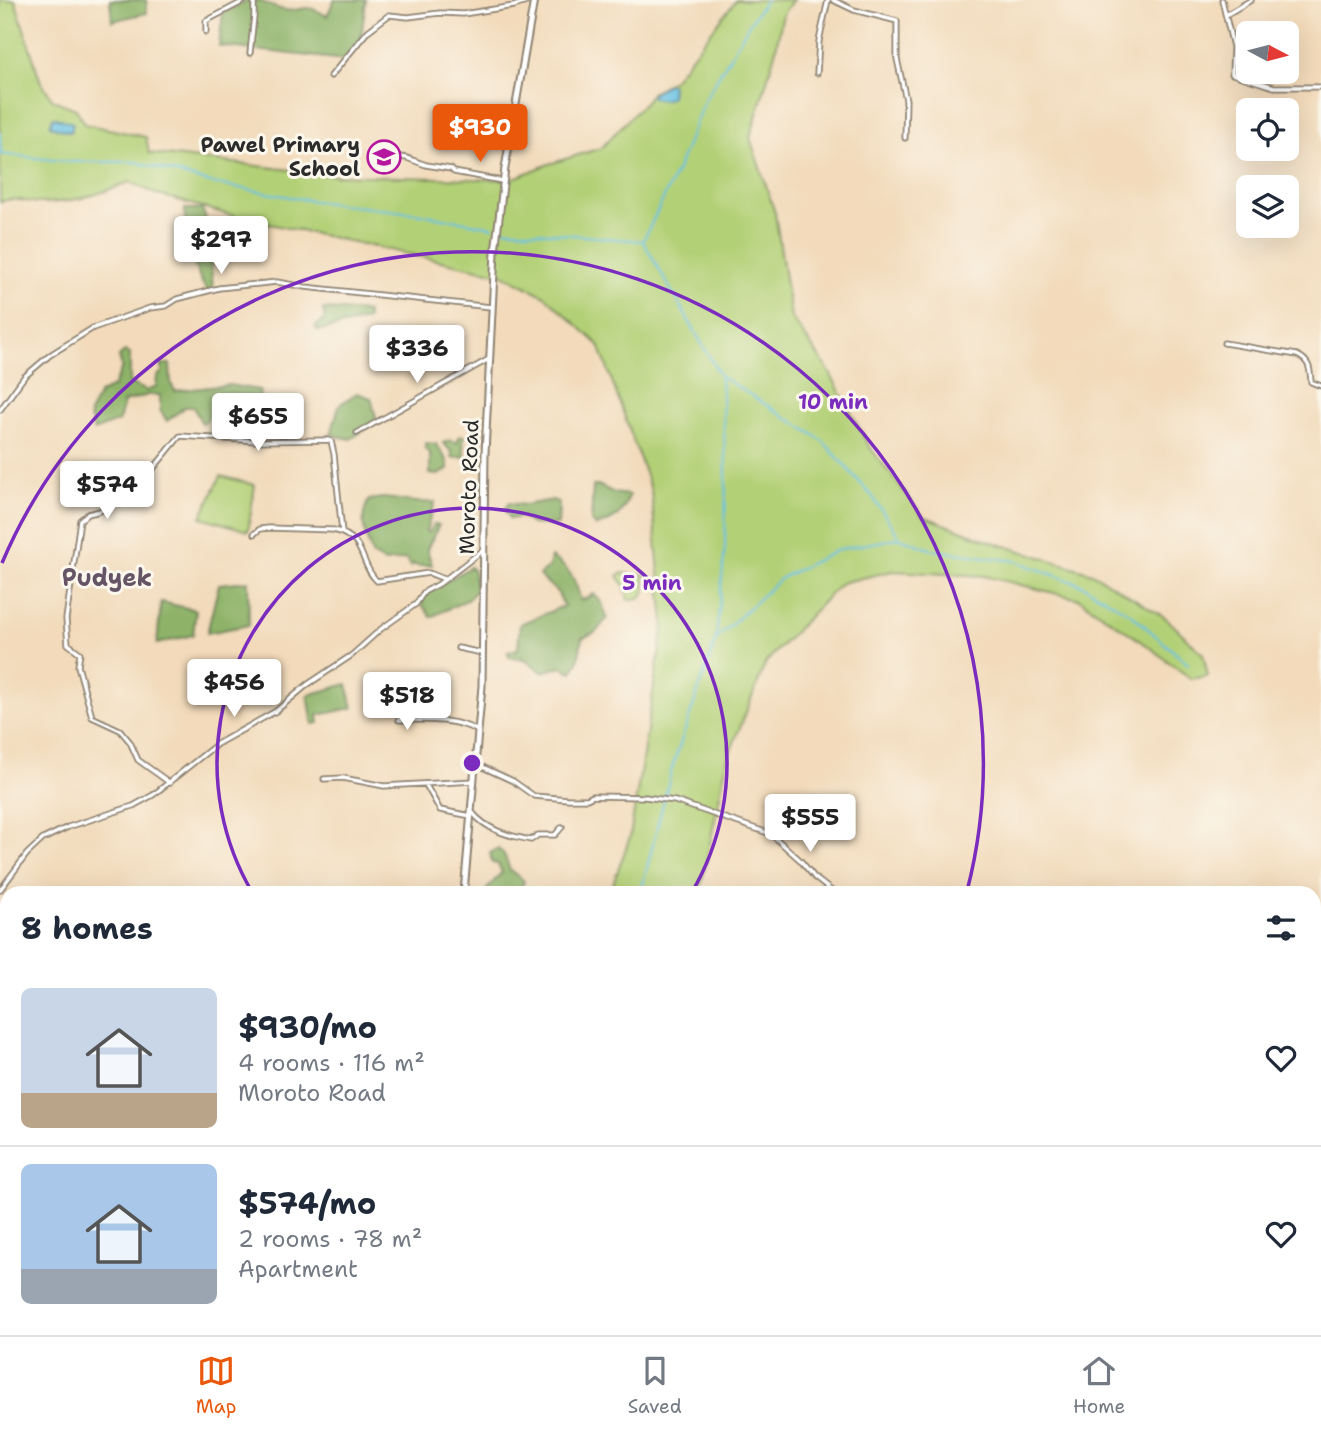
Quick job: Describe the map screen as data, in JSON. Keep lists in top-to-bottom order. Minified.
{"streets":{"main road":["Moroto Road"]},"districts":["Pudyek"],"places":{"school or university":["Pawel Primary School"]},"north":"right","page":{"price":["$930","$297","$336","$655","$574","$456","$518","$555"],"heading":"8 homes","list":[{"name":"$930/mo","note":"4 rooms · 116 m² · Moroto Road"},{"name":"$574/mo","note":"2 rooms · 78 m² · Apartment"}],"tabs":["Map","Saved","Home"]},"rings":["10 min","5 min"]}
